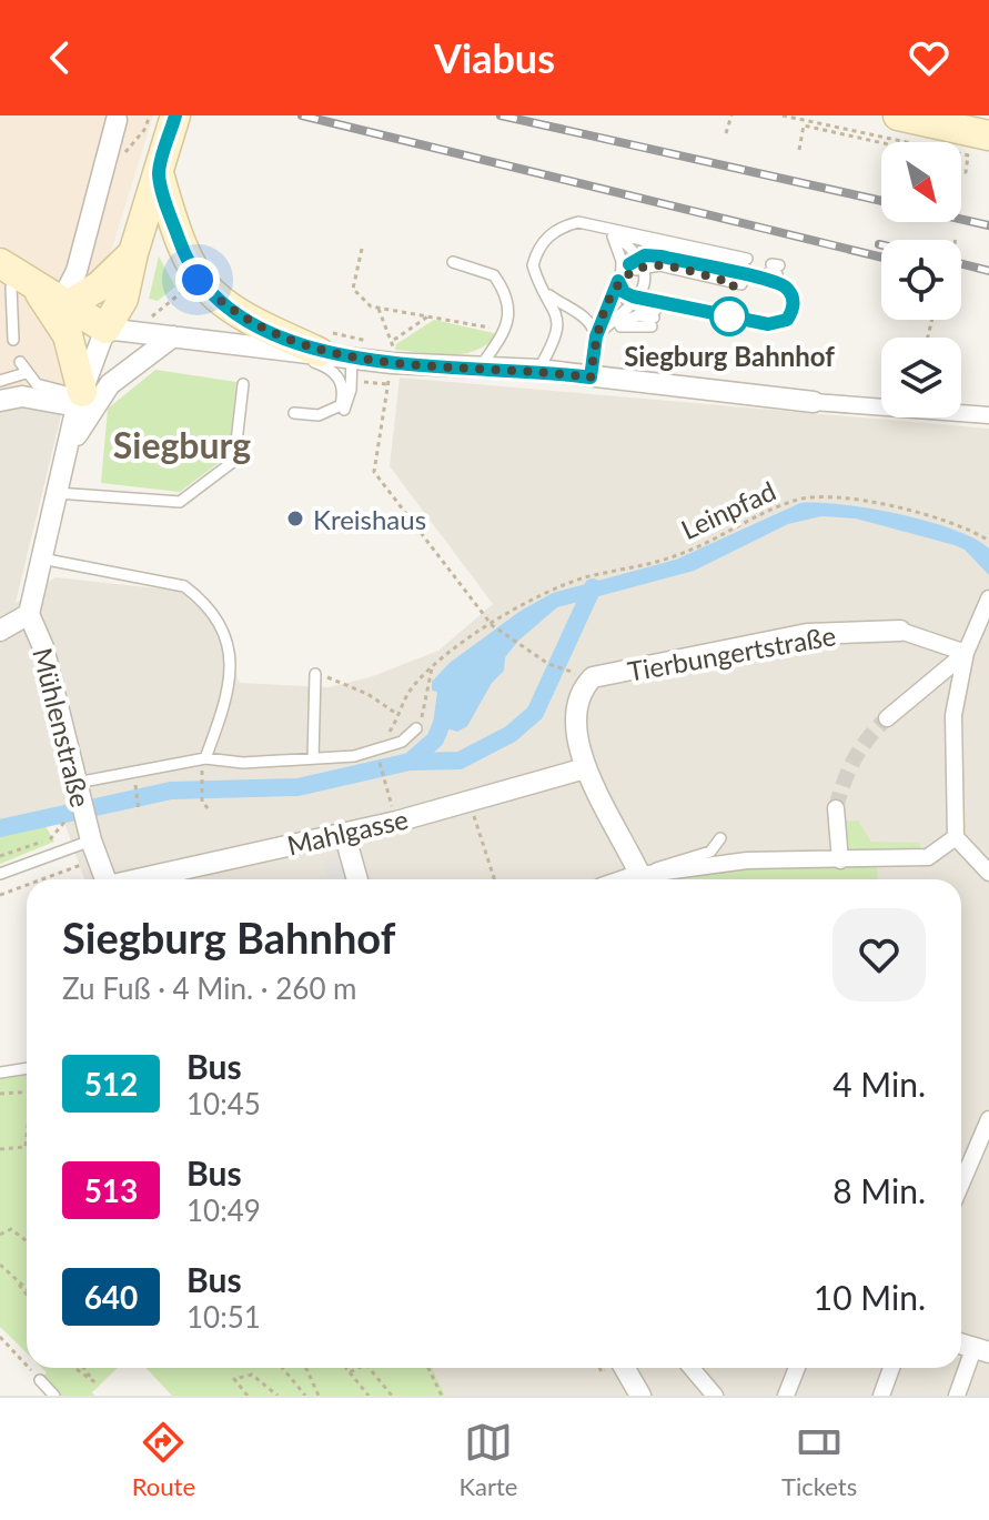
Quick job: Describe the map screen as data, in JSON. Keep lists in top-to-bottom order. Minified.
{"streets":{"street":["Tierbungertstraße","Mühlenstraße","Mahlgasse"],"path":["Leinpfad"]},"crossings":[["Tierbungertstraße","Mahlgasse"]],"districts":["Siegburg"],"places":["Siegburg Bahnhof","Kreishaus"],"lines":["bus line 512"],"north":"bottom right","page":{"header":"Viabus","heading":["Siegburg Bahnhof","Zu Fuß · 4 Min. · 260 m"],"list":[{"mark":"512","name":"Bus","note":"10:45","value":"4 Min."},{"mark":"513","name":"Bus","note":"10:49","value":"8 Min."},{"mark":"640","name":"Bus","note":"10:51","value":"10 Min."}],"tabs":["Route","Karte","Tickets"]}}
